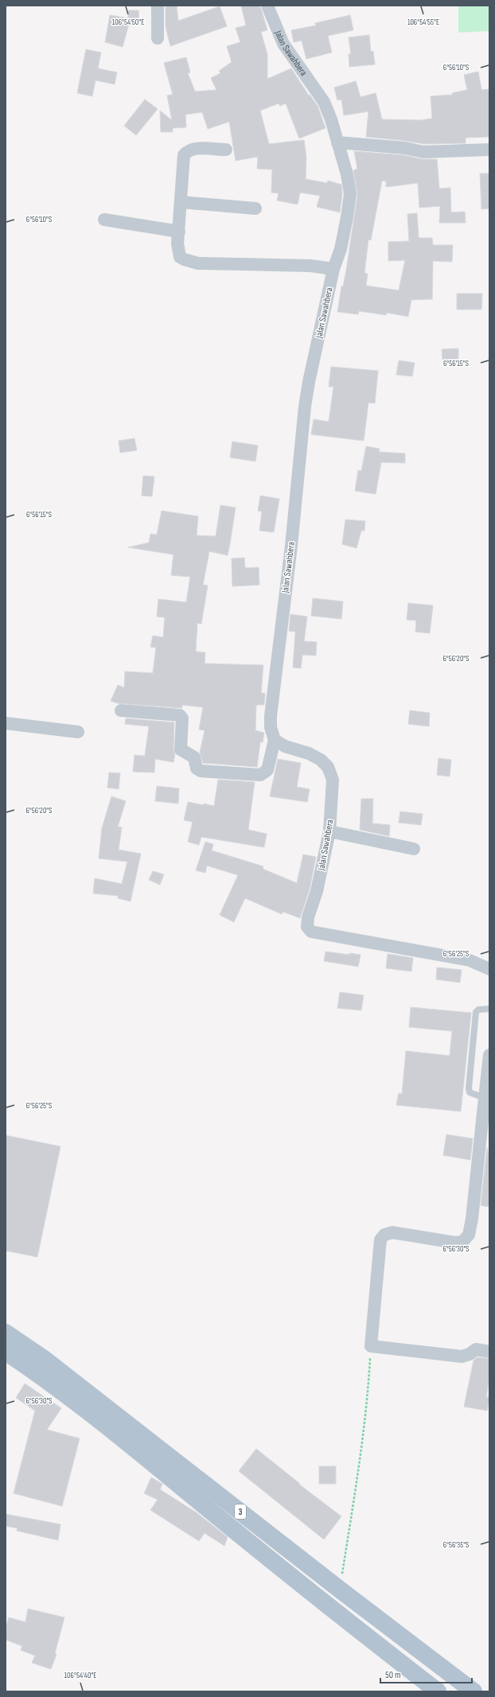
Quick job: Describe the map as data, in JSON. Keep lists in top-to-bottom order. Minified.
{"streets":{"main road":["3"],"street":["Jalan Sawahbera"]},"scale_bar":"50 m","coordinates":["106°54'50\"E","106°54'55\"E","6°56'10\"S","6°56'15\"S","6°56'20\"S","6°56'25\"S","6°56'30\"S","6°56'35\"S","106°54'40\"E"]}
